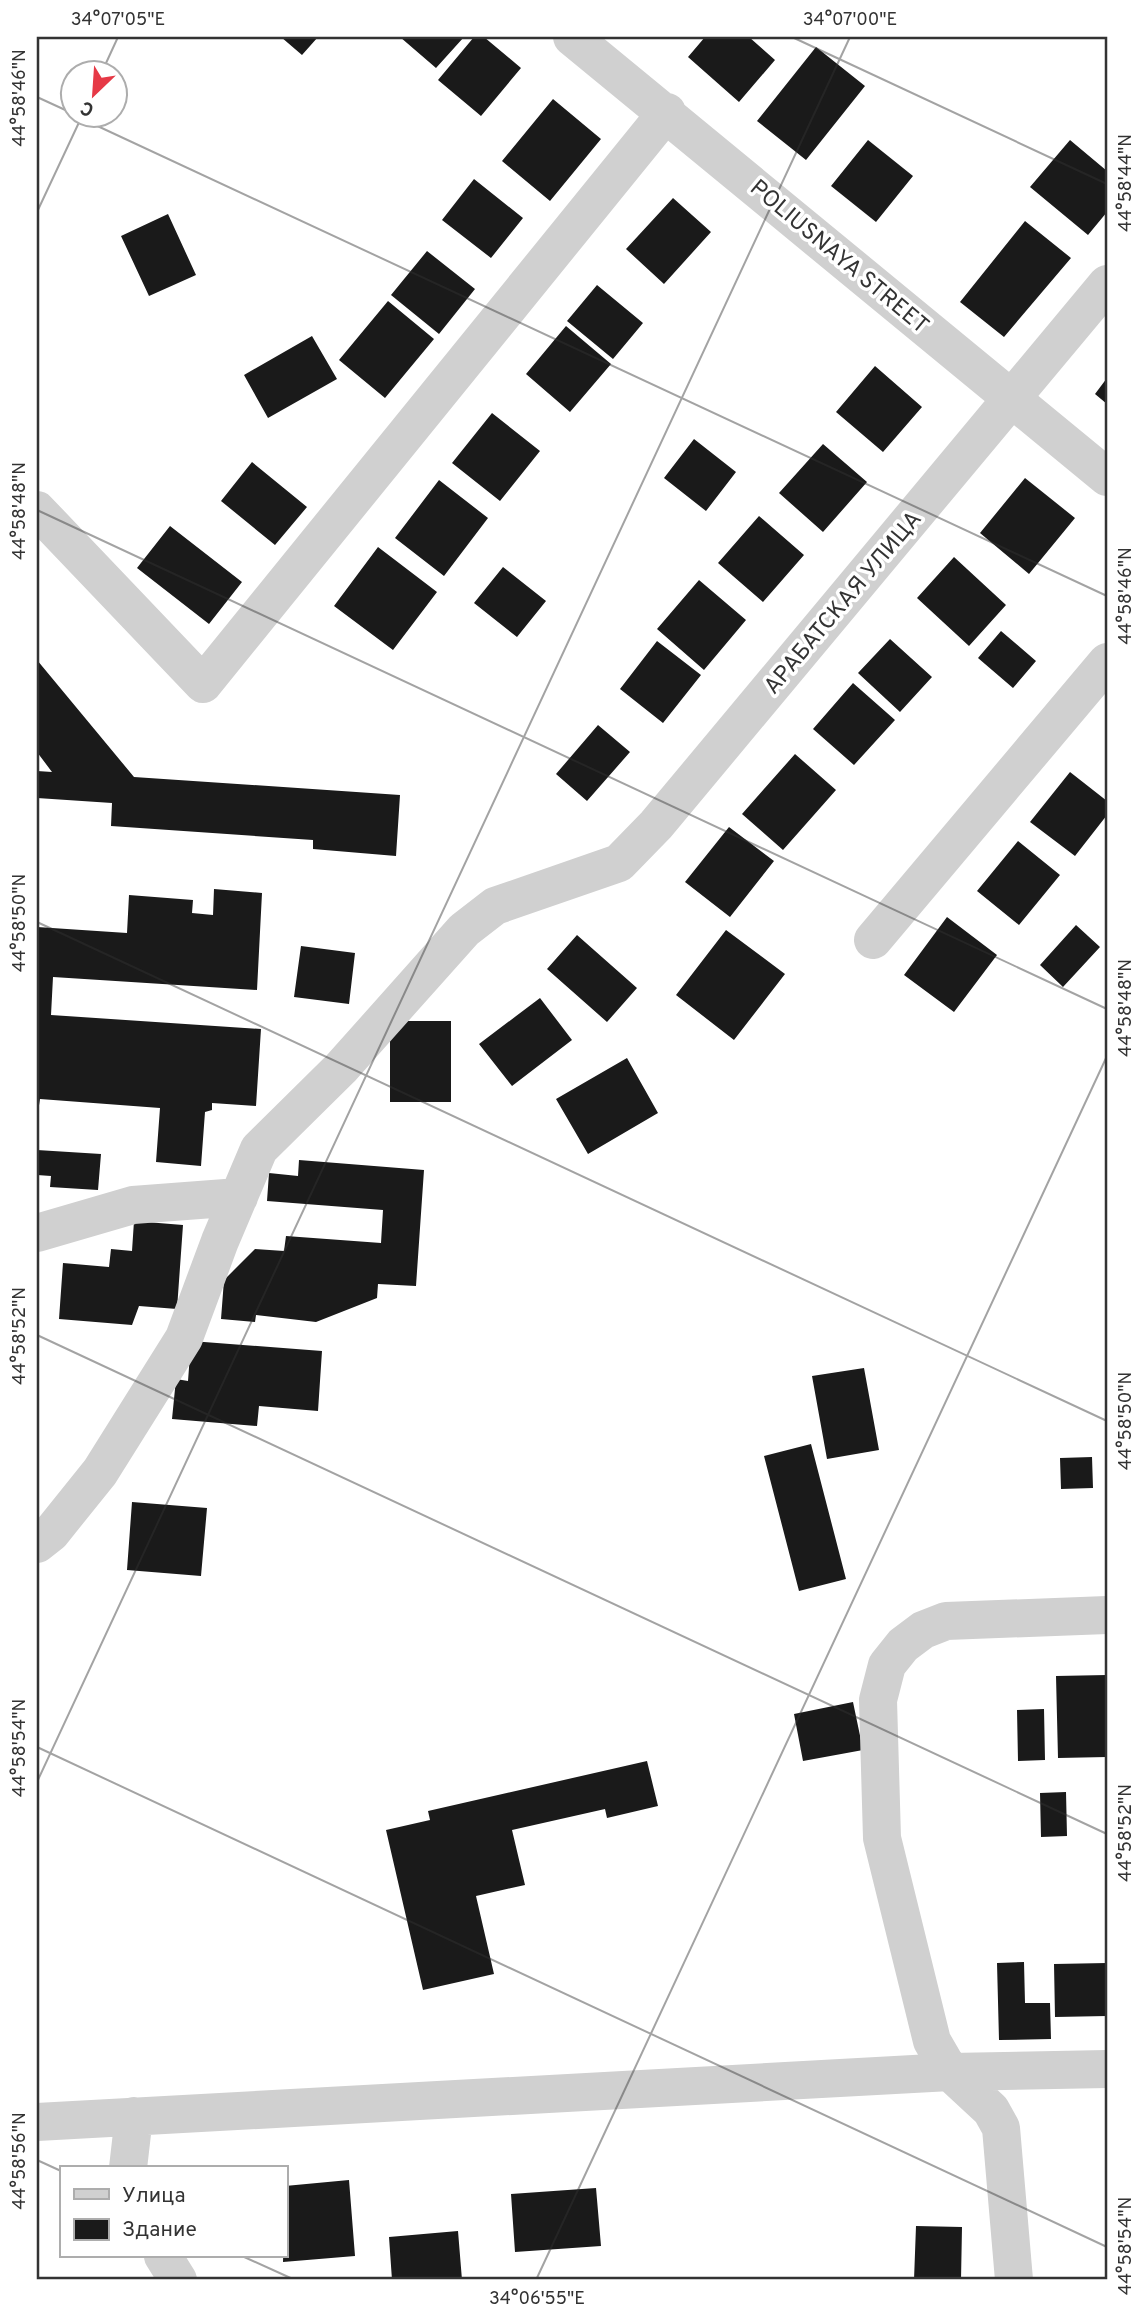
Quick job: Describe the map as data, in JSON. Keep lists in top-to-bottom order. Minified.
{"streets":{"street":["POLIUSNAYA STREET","АРАБАТСКАЯ УЛИЦА"]},"crossings":[["POLIUSNAYA STREET","АРАБАТСКАЯ УЛИЦА"]],"legend":["Улица","Здание"],"north":"bottom left","coordinates":["34°07'05\"E","34°07'00\"E","44°58'46\"N","44°58'44\"N","44°58'48\"N","44°58'50\"N","44°58'52\"N","44°58'54\"N","44°58'56\"N","34°06'55\"E"]}
